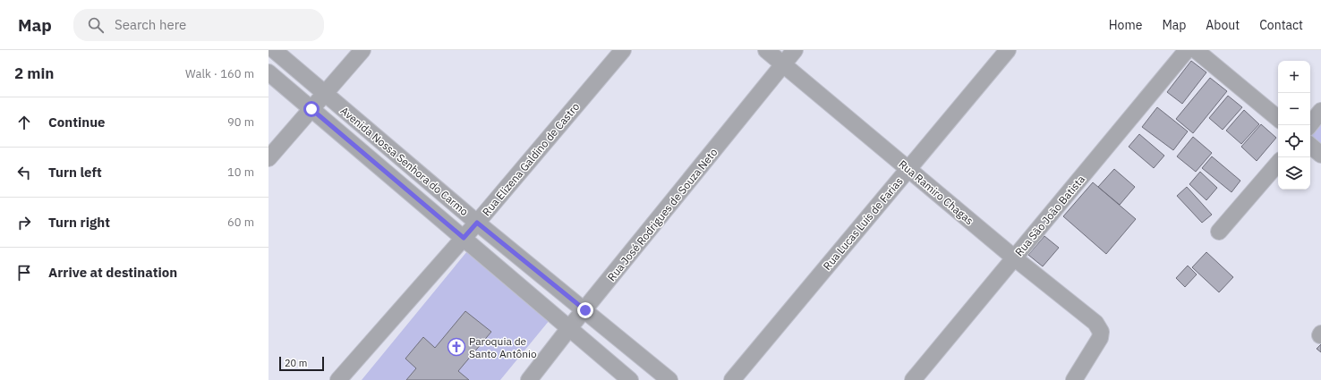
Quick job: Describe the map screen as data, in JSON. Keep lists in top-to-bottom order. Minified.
{"streets":{"street":["Rua Elizena Galdino de Castro","Avenida Nossa Senhora do Carmo","Rua Ramiro Chagas","Rua José Rodrigues de Souza Neto","Rua São João Batista","Rua Lucas Luís de Farias"]},"crossings":[["Rua Elizena Galdino de Castro","Avenida Nossa Senhora do Carmo"],["Avenida Nossa Senhora do Carmo","Rua José Rodrigues de Souza Neto"],["Rua Ramiro Chagas","Rua José Rodrigues de Souza Neto"],["Rua Ramiro Chagas","Rua São João Batista"],["Rua Ramiro Chagas","Rua Lucas Luís de Farias"]],"places":{"church":["Paroquia de Santo Antônio"]},"scale_bar":"20 m","page":{"header":"Map","search":"Search here","nav":["Home","Map","About","Contact"],"heading":["2 min","Walk · 160 m"],"map_buttons":["+","−"],"list":[["Continue","90 m"],["Turn left","10 m"],["Turn right","60 m"],"Arrive at destination"],"scale":"20 m"}}
